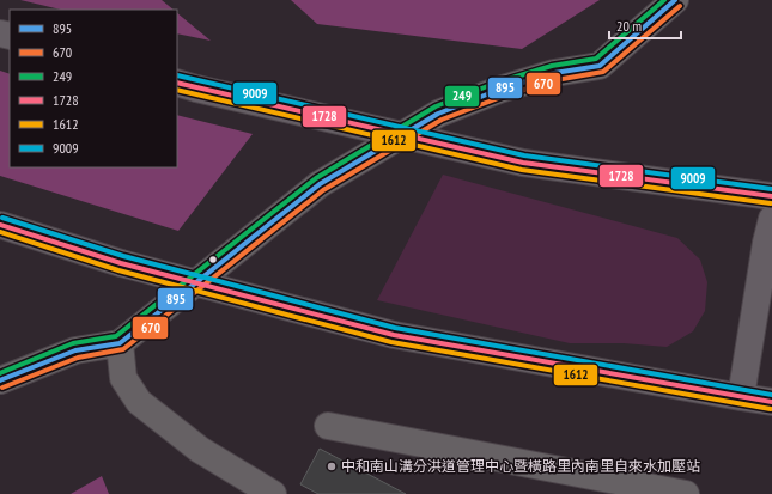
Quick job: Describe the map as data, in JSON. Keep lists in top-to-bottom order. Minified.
{"places":["中和南山溝分洪道管理中心暨橫路里內南里自來水加壓站"],"lines":["transit line 895","transit line 249","transit line 670","transit line 9009","transit line 1728","transit line 1612"],"legend":["895","670","249","1728","1612","9009"],"scale_bar":"20 m"}
